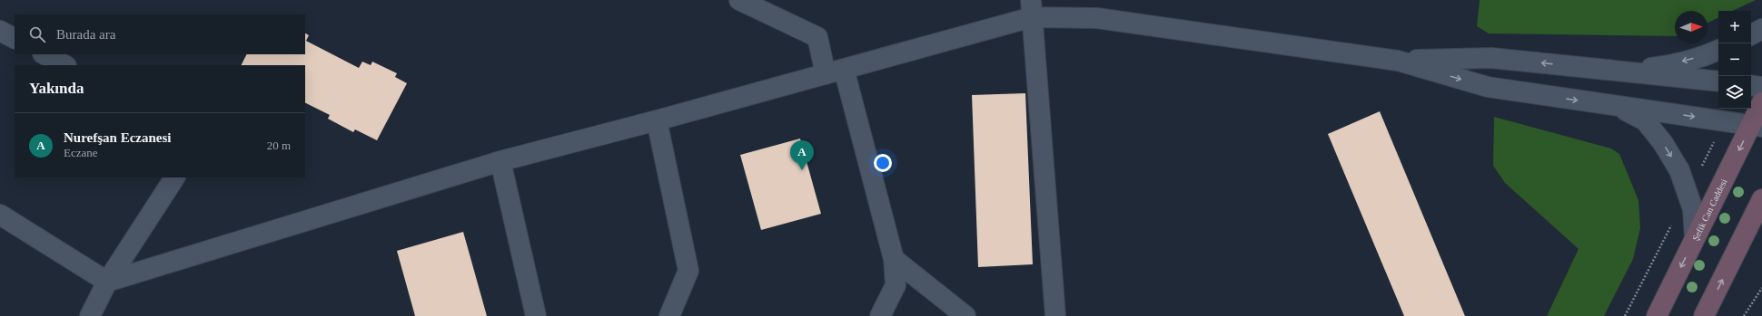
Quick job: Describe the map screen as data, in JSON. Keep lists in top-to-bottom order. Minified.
{"streets":{"main road":["Şefik Can Caddesi"]},"north":"right","page":{"map_buttons":["+","−"],"search":"Burada ara","heading":"Yakında","list":[{"mark":"A","name":"Nurefşan Eczanesi","note":"Eczane","value":"20 m"}],"pins":"A"}}
